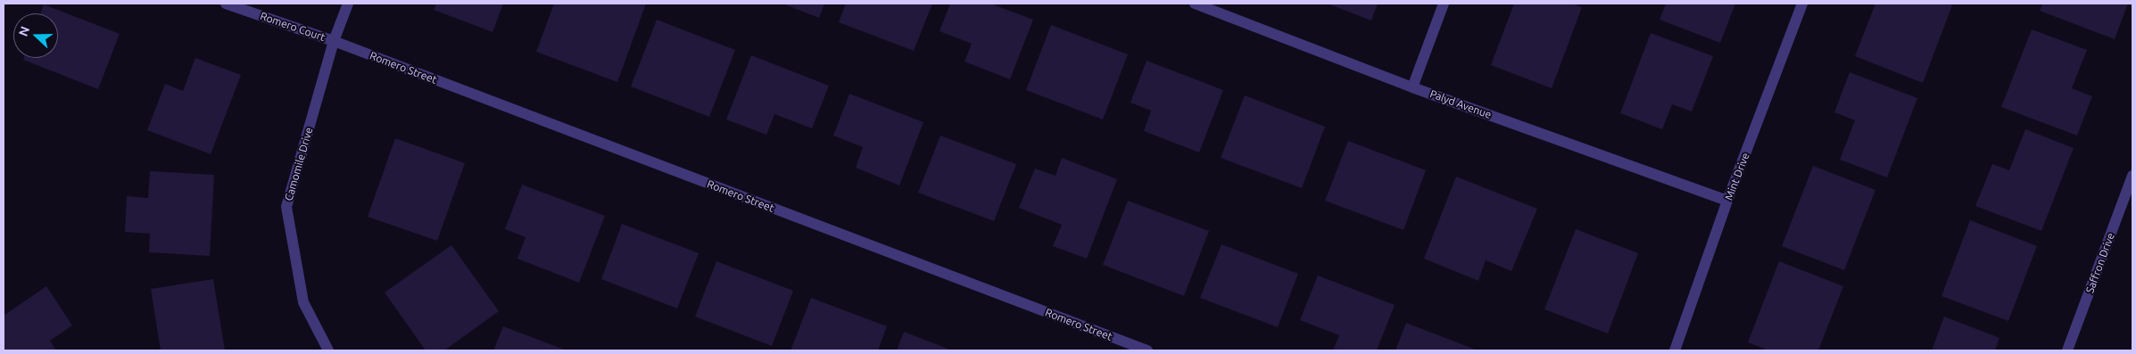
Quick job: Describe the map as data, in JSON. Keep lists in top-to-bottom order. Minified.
{"streets":{"street":["Romero Court","Romero Street","Palyd Avenue","Camomile Drive","Mint Drive","Saffron Drive"]},"crossings":[["Romero Court","Romero Street"],["Romero Court","Camomile Drive"],["Romero Street","Camomile Drive"],["Palyd Avenue","Mint Drive"]],"north":"left"}
